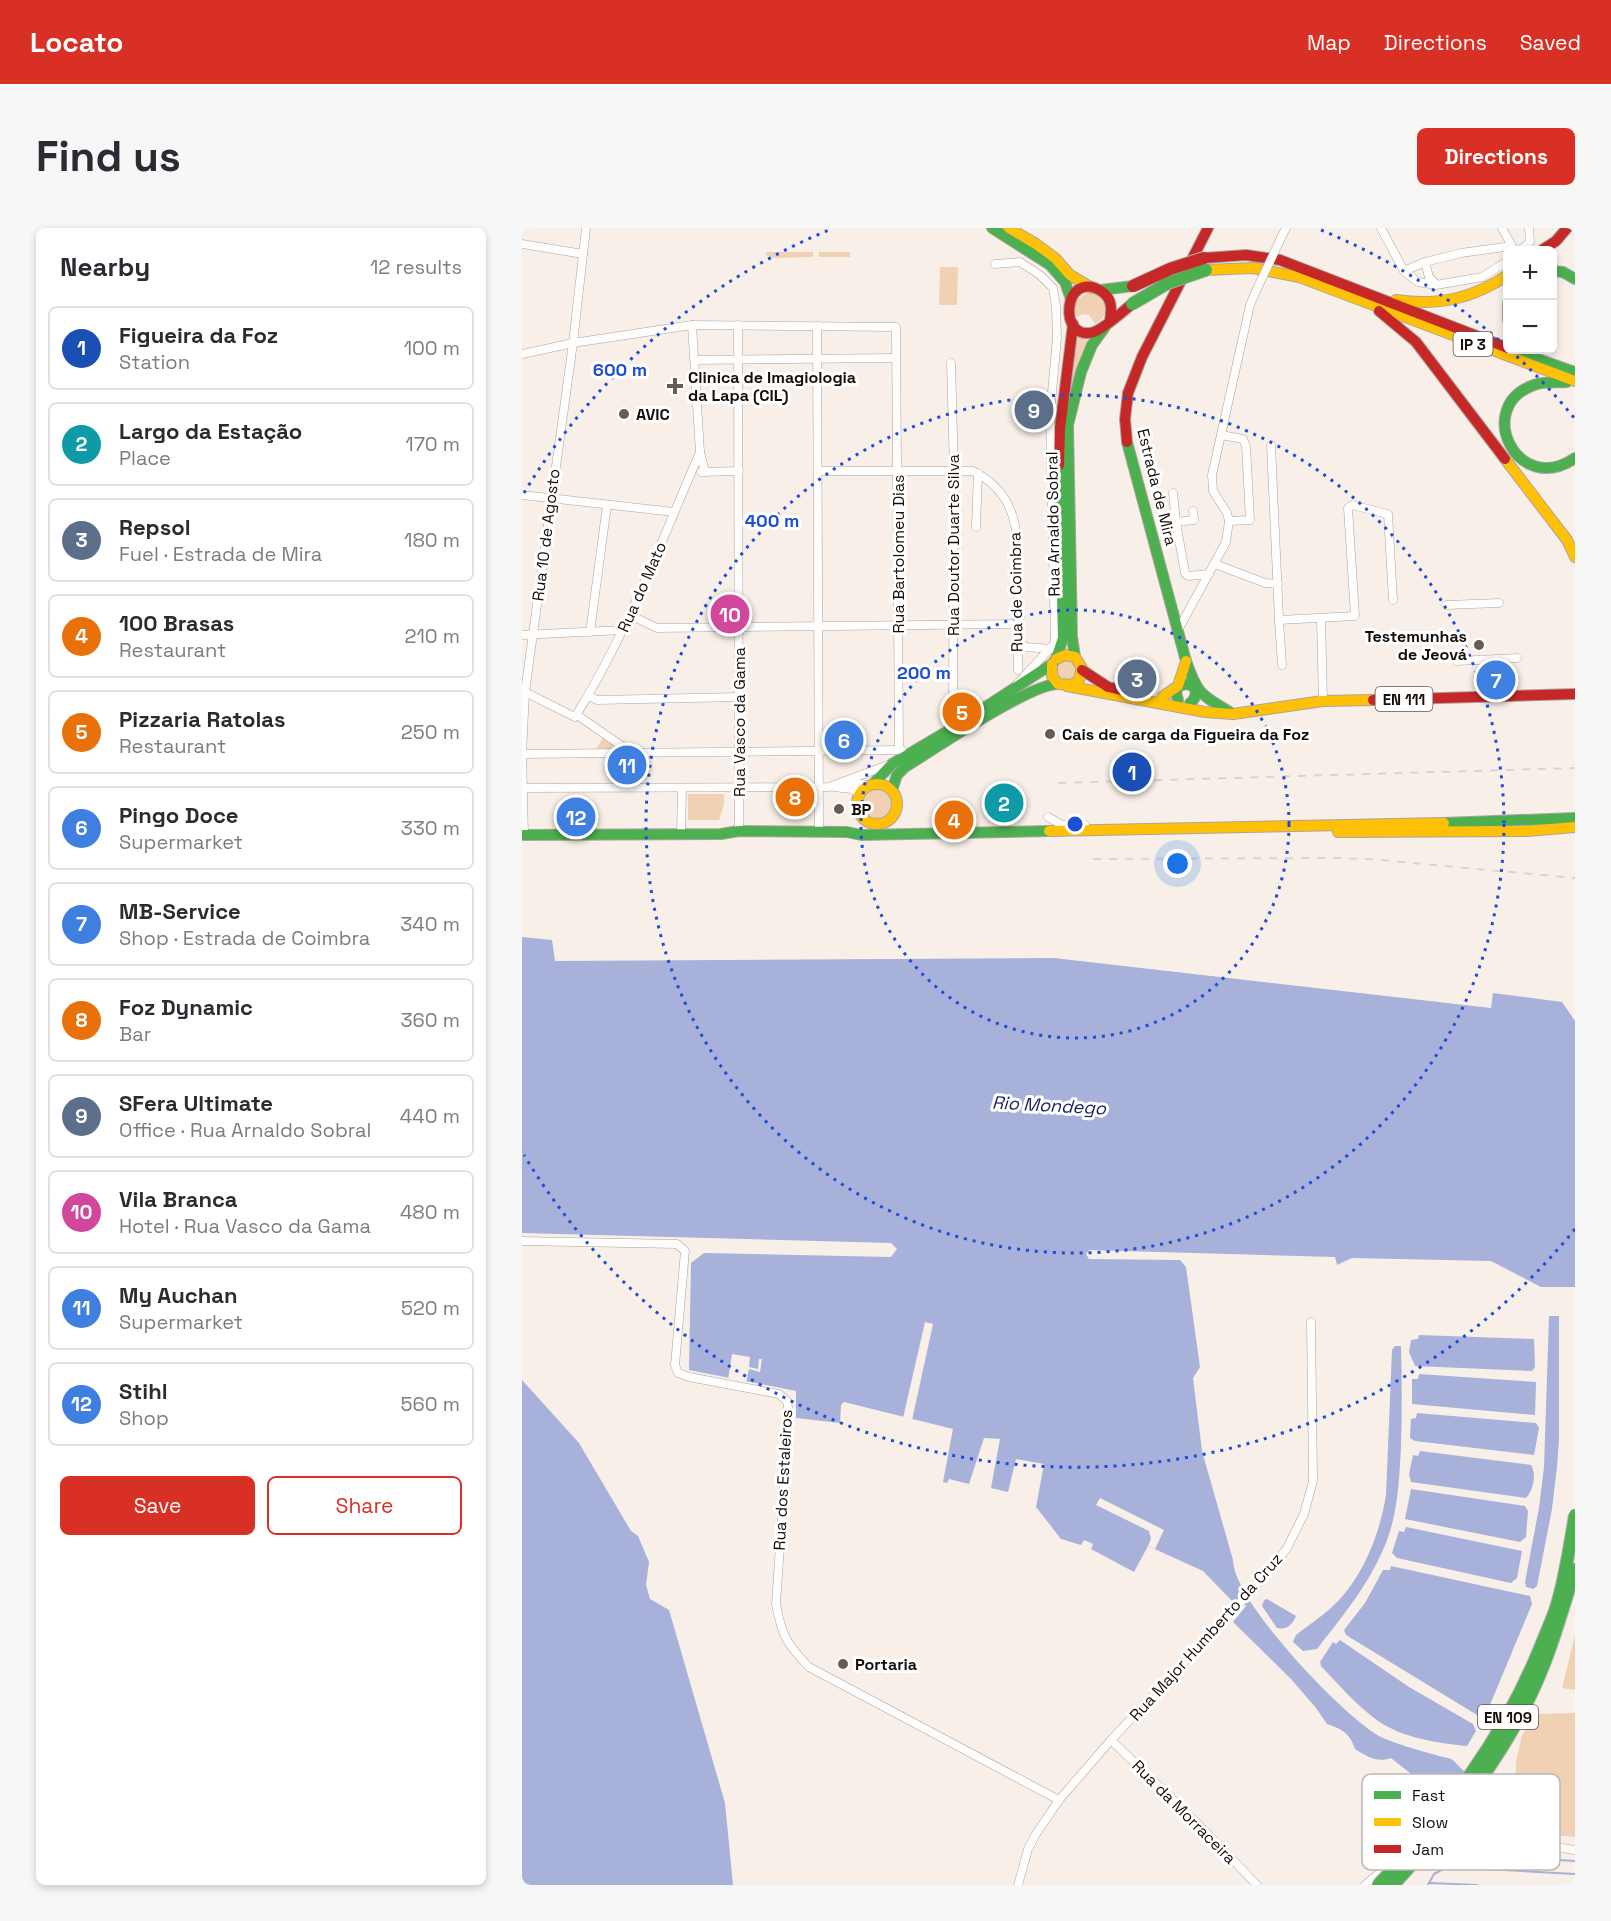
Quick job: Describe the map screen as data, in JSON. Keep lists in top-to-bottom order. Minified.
{"streets":{"main road":["IP 3","Estrada de Mira","EN 111","EN 109"],"street":["Rua Arnaldo Sobral","Rua 10 de Agosto","Rua Doutor Duarte Silva","Rua Bartolomeu Dias","Rua do Mato","Rua de Coimbra","Rua Vasco da Gama","Rua dos Estaleiros","Rua Major Humberto da Cruz","Rua da Morraceira"]},"crossings":[["IP 3","Rua Arnaldo Sobral"],["Estrada de Mira","EN 111"],["Rua Arnaldo Sobral","EN 111"],["Rua dos Estaleiros","Rua Major Humberto da Cruz"],["Rua Major Humberto da Cruz","Rua da Morraceira"]],"water":["Rio Mondego"],"places":{"health":["Clinica de Imagiologia da Lapa (CIL)"],"other":["AVIC","Testemunhas de Jeová","Cais de carga da Figueira da Foz","BP","Portaria"]},"legend":["Fast","Slow","Jam"],"page":{"header":"Locato","nav":["Map","Directions","Saved"],"buttons":["Directions",["Save","Share"]],"title":"Find us","heading":["Nearby","12 results"],"map_buttons":["+","−"],"list":[{"mark":"1","name":"Figueira da Foz","note":"Station","value":"100 m"},{"mark":"2","name":"Largo da Estação","note":"Place","value":"170 m"},{"mark":"3","name":"Repsol","note":"Fuel · Estrada de Mira","value":"180 m"},{"mark":"4","name":"100 Brasas","note":"Restaurant","value":"210 m"},{"mark":"5","name":"Pizzaria Ratolas","note":"Restaurant","value":"250 m"},{"mark":"6","name":"Pingo Doce","note":"Supermarket","value":"330 m"},{"mark":"7","name":"MB-Service","note":"Shop · Estrada de Coimbra","value":"340 m"},{"mark":"8","name":"Foz Dynamic","note":"Bar","value":"360 m"},{"mark":"9","name":"SFera Ultimate","note":"Office · Rua Arnaldo Sobral","value":"440 m"},{"mark":"10","name":"Vila Branca","note":"Hotel · Rua Vasco da Gama","value":"480 m"},{"mark":"11","name":"My Auchan","note":"Supermarket","value":"520 m"},{"mark":"12","name":"Stihl","note":"Shop","value":"560 m"}],"pins":["9","10","3","7","5","6","11","1","8","2","12","4"]},"rings":["600 m","400 m","200 m"]}
